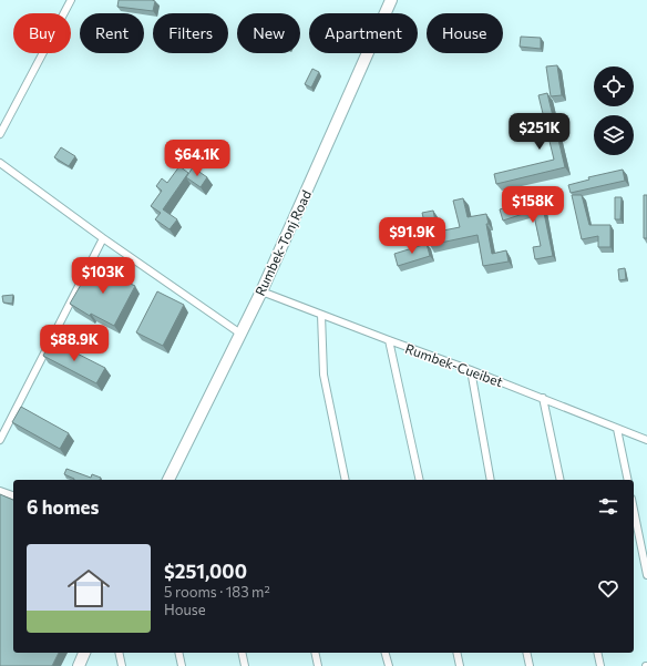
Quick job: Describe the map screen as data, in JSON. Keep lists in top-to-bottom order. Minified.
{"streets":{"main road":["Rumbek-Tonj Road"],"street":["Rumbek-Cueibet"]},"crossings":[["Rumbek-Tonj Road","Rumbek-Cueibet"]],"page":{"chip":["Buy","Rent","Filters","New","Apartment","House"],"price":["$251K","$64.1K","$158K","$91.9K","$103K","$88.9K"],"heading":"6 homes","list":[{"name":"$251,000","note":"5 rooms · 183 m² · House"}]}}
